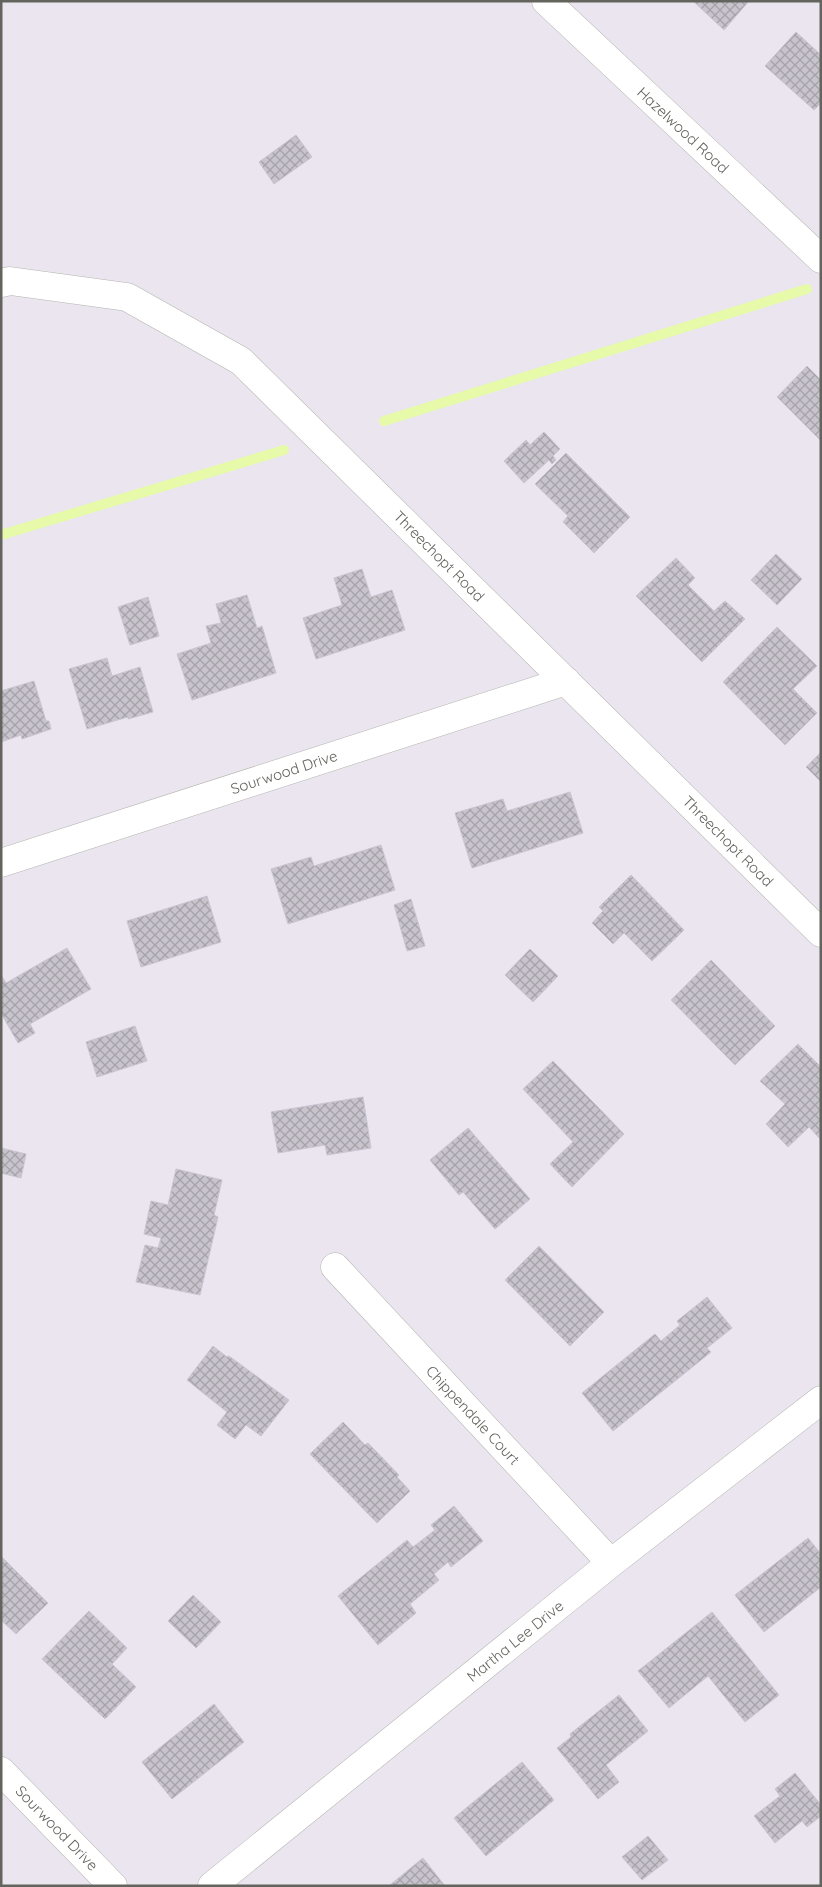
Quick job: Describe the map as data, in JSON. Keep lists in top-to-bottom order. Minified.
{"streets":{"street":["Hazelwood Road","Threechopt Road","Sourwood Drive","Chippendale Court","Martha Lee Drive"]},"crossings":[["Threechopt Road","Sourwood Drive"],["Chippendale Court","Martha Lee Drive"]]}
